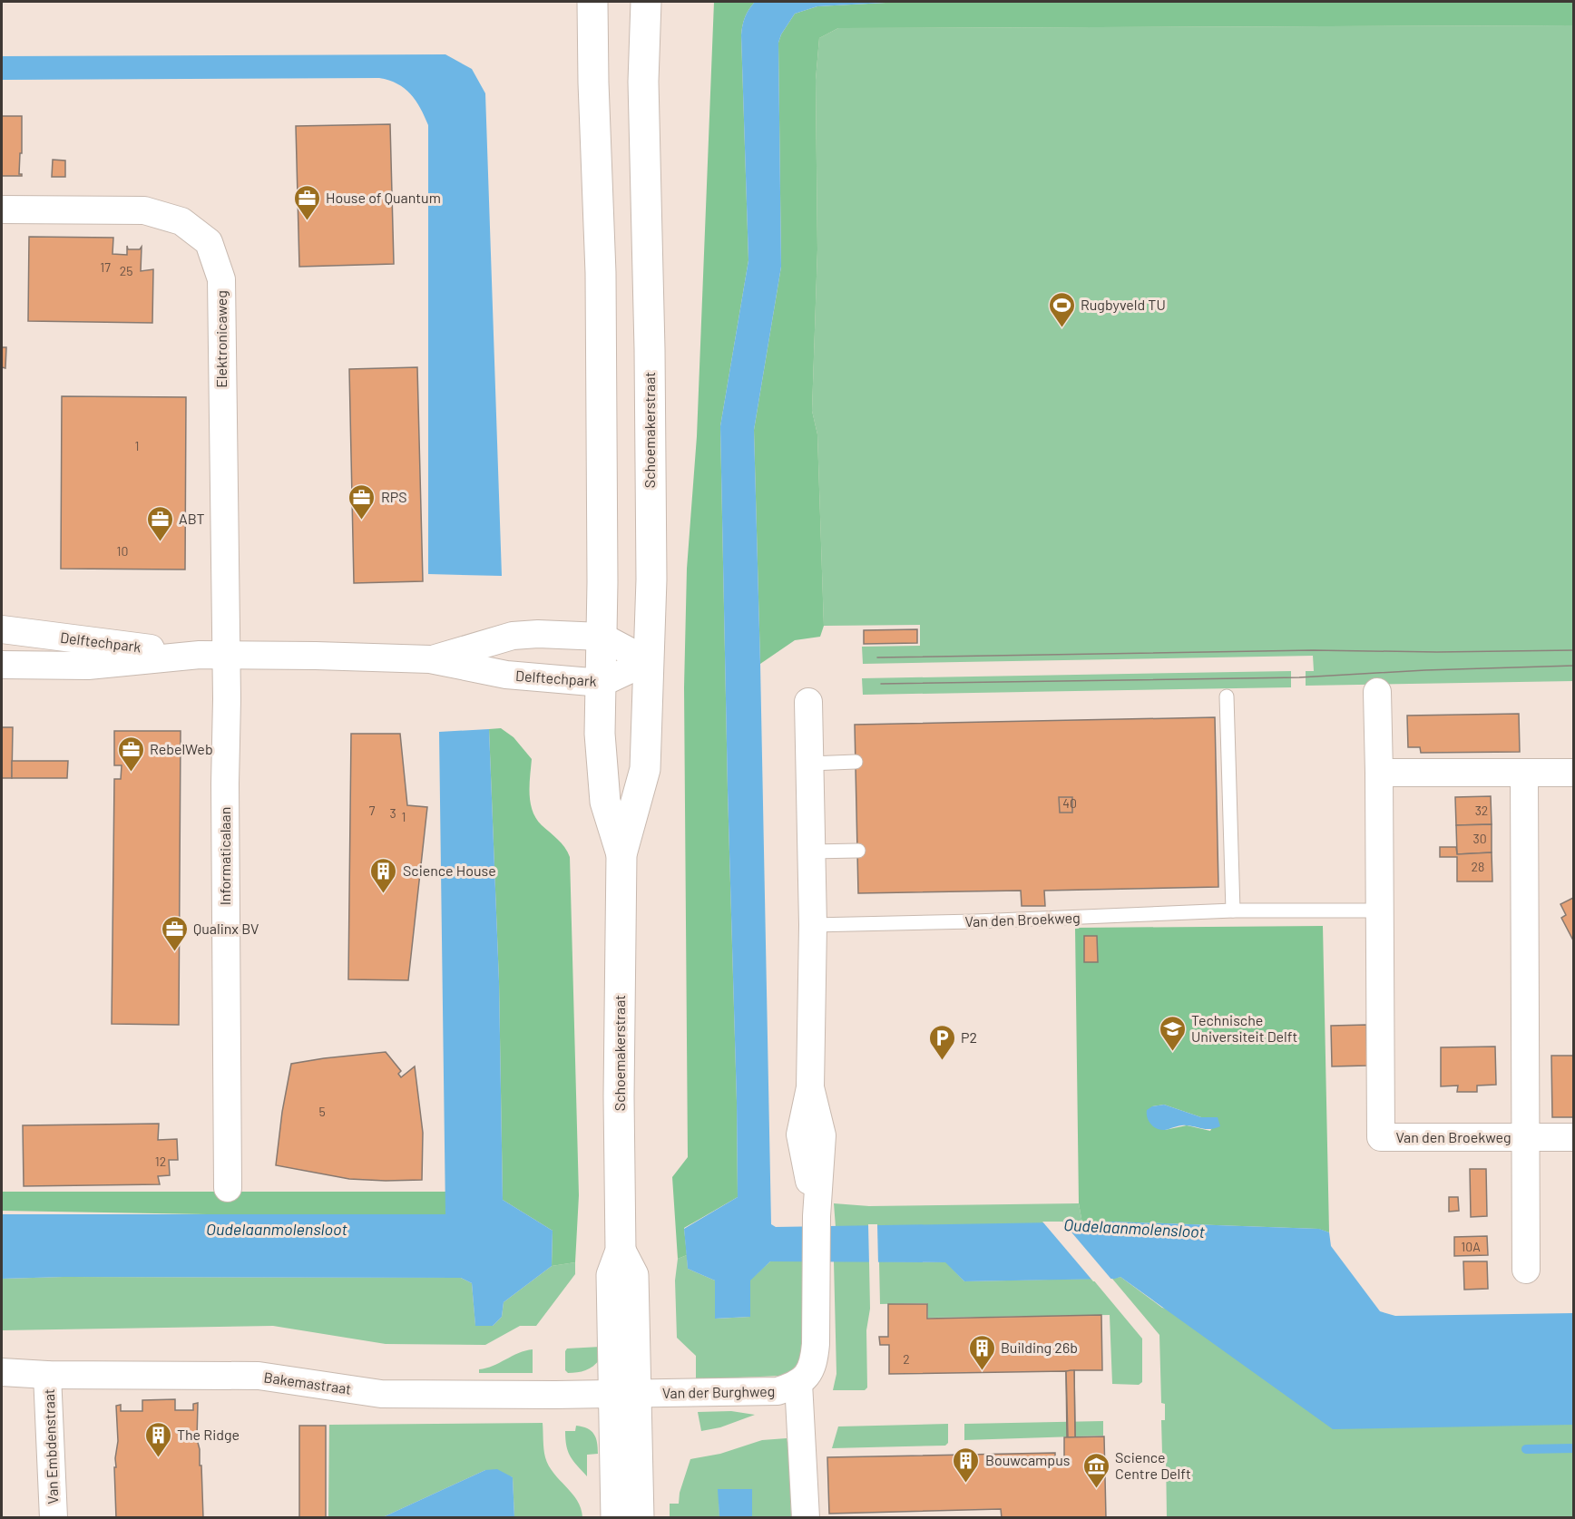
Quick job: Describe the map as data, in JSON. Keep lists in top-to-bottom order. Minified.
{"streets":{"main road":["Schoemakerstraat"],"street":["Elektronicaweg","Delftechpark","Informaticalaan","Van den Broekweg","Bakemastraat","Van der Burghweg","Van Embdenstraat"]},"crossings":[["Elektronicaweg","Delftechpark"],["Elektronicaweg","Informaticalaan"],["Schoemakerstraat","Delftechpark"],["Schoemakerstraat","Bakemastraat"],["Schoemakerstraat","Van der Burghweg"],["Delftechpark","Informaticalaan"],["Bakemastraat","Van der Burghweg"],["Bakemastraat","Van Embdenstraat"]],"water":["Oudelaanmolensloot"],"places":{"office":["House of Quantum","RPS","ABT","RebelWeb","Qualinx BV"],"sports":["Rugbyveld TU"],"building":["Science House","Building 26b","The Ridge","Bouwcampus"],"school or university":["Technische Universiteit Delft"],"parking":["P2"],"museum":["Science Centre Delft"]},"house_numbers":["17","25","1","10","40","7","32","3","1","30","28","5","12","10A","2"]}
